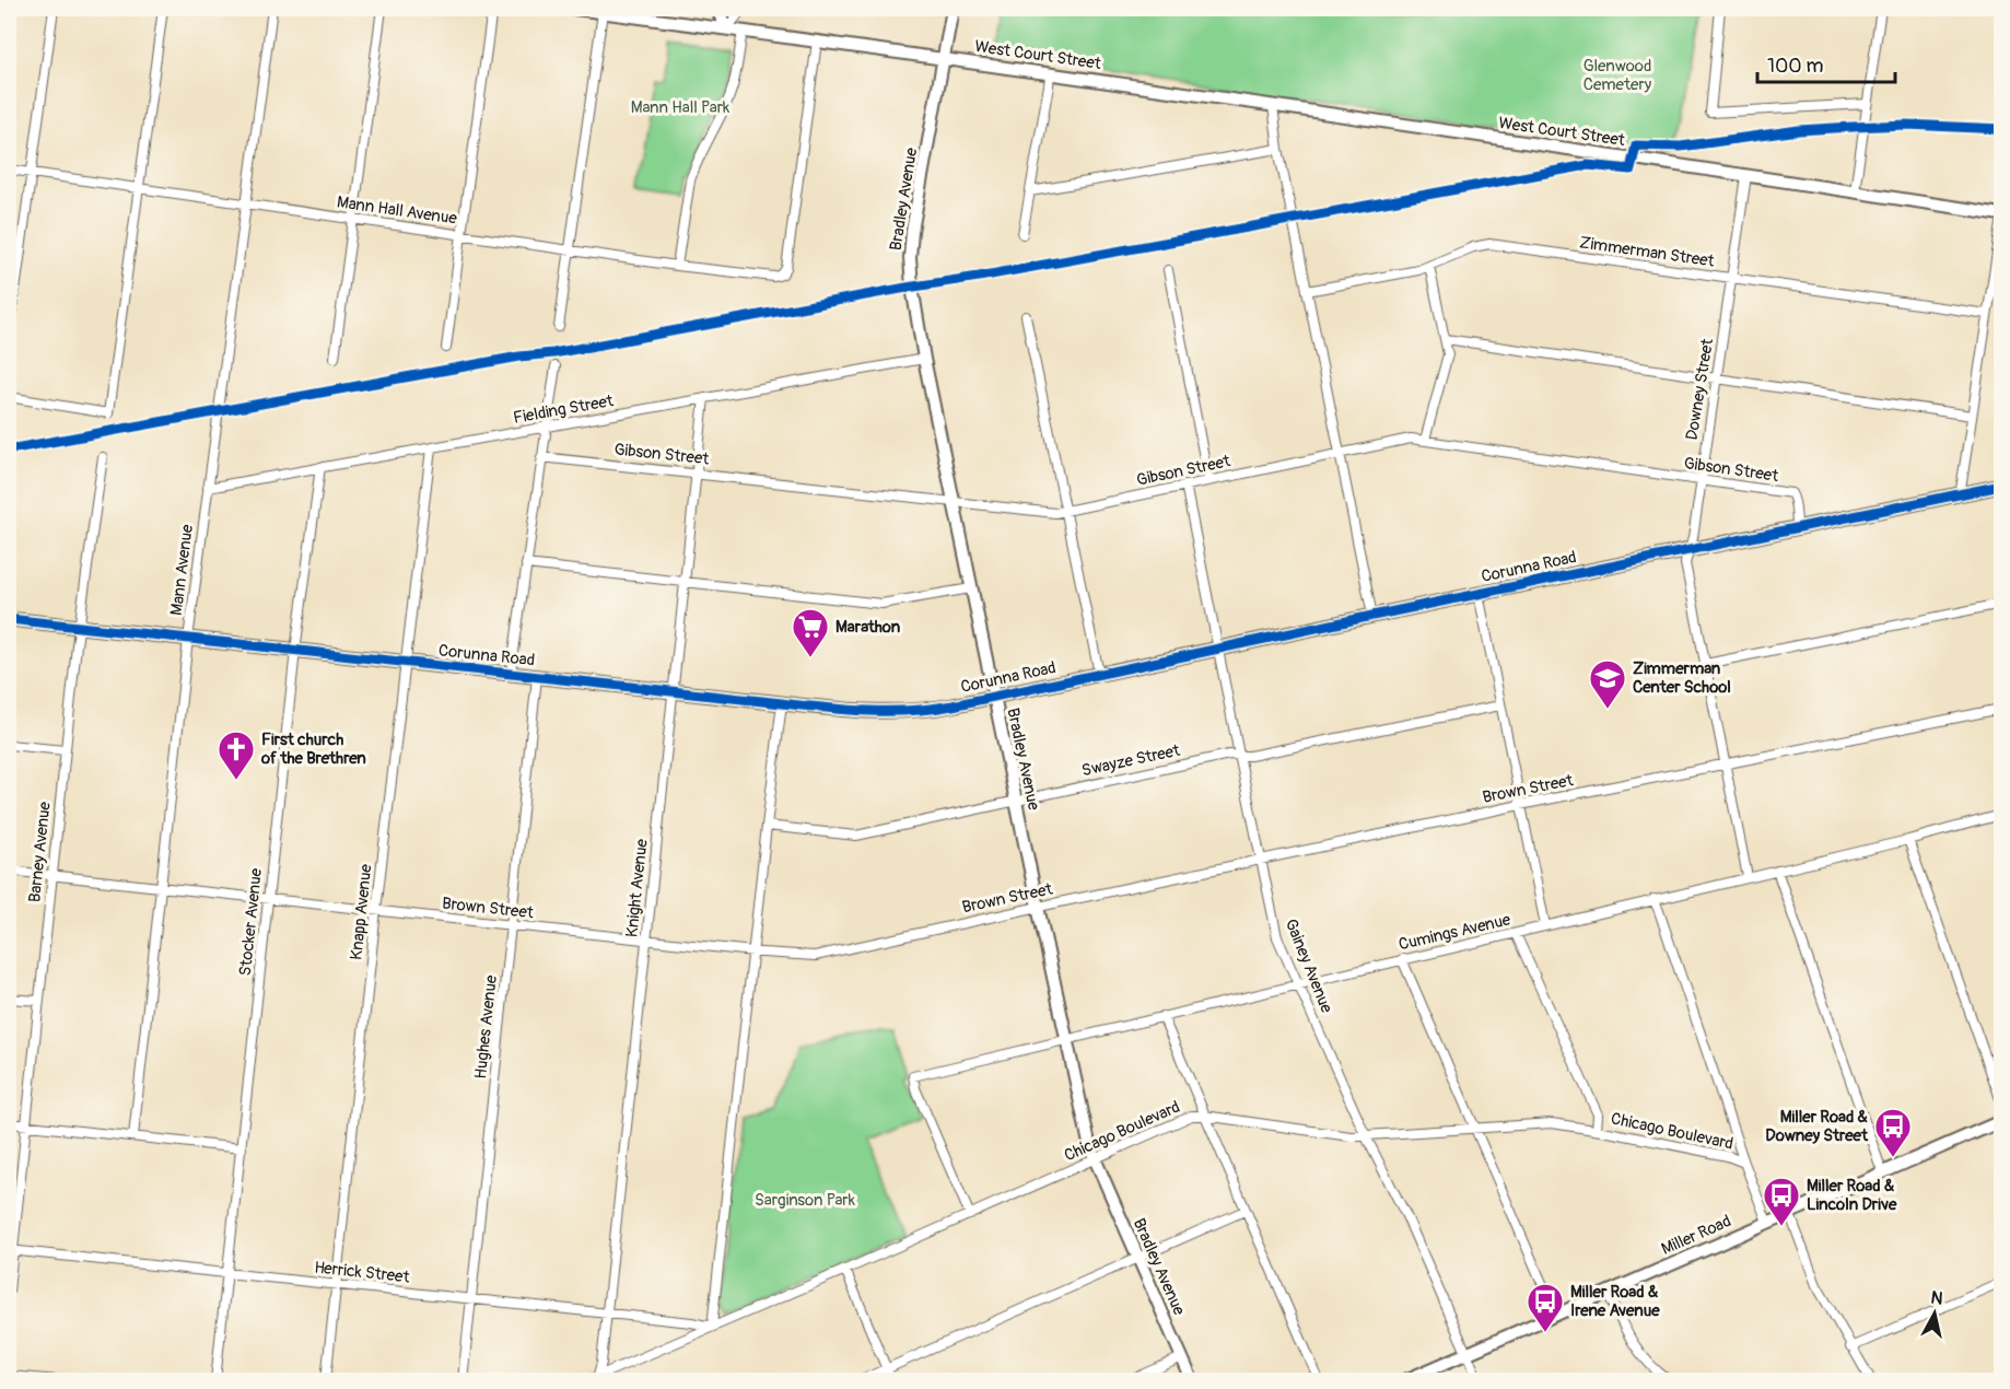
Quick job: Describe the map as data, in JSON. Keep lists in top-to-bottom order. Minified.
{"streets":{"main road":["Corunna Road"],"street":["West Court Street","Bradley Avenue","Mann Hall Avenue","Zimmerman Street","Downey Street","Fielding Street","Gibson Street","Mann Avenue","Swayze Street","Brown Street","Barney Avenue","Knight Avenue","Knapp Avenue","Stocker Avenue","Cumings Avenue","Gainey Avenue","Hughes Avenue","Chicago Boulevard","Miller Road","Herrick Street"]},"crossings":[["West Court Street","Bradley Avenue"],["West Court Street","Mann Hall Avenue"],["West Court Street","Downey Street"],["Bradley Avenue","Fielding Street"],["Bradley Avenue","Gibson Street"],["Bradley Avenue","Corunna Road"],["Bradley Avenue","Swayze Street"],["Bradley Avenue","Brown Street"],["Bradley Avenue","Cumings Avenue"],["Bradley Avenue","Chicago Boulevard"],["Mann Hall Avenue","Mann Avenue"],["Zimmerman Street","Downey Street"],["Downey Street","Gibson Street"],["Downey Street","Corunna Road"],["Downey Street","Brown Street"],["Downey Street","Cumings Avenue"],["Fielding Street","Mann Avenue"],["Fielding Street","Knight Avenue"],["Fielding Street","Knapp Avenue"],["Fielding Street","Stocker Avenue"],["Gibson Street","Corunna Road"],["Gibson Street","Knight Avenue"],["Gibson Street","Gainey Avenue"],["Corunna Road","Mann Avenue"],["Corunna Road","Barney Avenue"],["Corunna Road","Knight Avenue"],["Corunna Road","Knapp Avenue"],["Corunna Road","Stocker Avenue"],["Corunna Road","Gainey Avenue"],["Corunna Road","Hughes Avenue"],["Mann Avenue","Brown Street"],["Swayze Street","Gainey Avenue"],["Brown Street","Barney Avenue"],["Brown Street","Knight Avenue"],["Brown Street","Knapp Avenue"],["Brown Street","Stocker Avenue"],["Brown Street","Gainey Avenue"],["Brown Street","Hughes Avenue"],["Barney Avenue","Herrick Street"],["Knight Avenue","Chicago Boulevard"],["Knight Avenue","Herrick Street"],["Knapp Avenue","Herrick Street"],["Stocker Avenue","Herrick Street"],["Cumings Avenue","Gainey Avenue"],["Cumings Avenue","Chicago Boulevard"],["Gainey Avenue","Chicago Boulevard"],["Gainey Avenue","Miller Road"],["Hughes Avenue","Herrick Street"],["Chicago Boulevard","Herrick Street"]],"parks":["Glenwood Cemetery","Mann Hall Park","Sarginson Park"],"places":{"supermarket":["Marathon"],"school or university":["Zimmerman Center School"],"church":["First church of the Brethren"],"bus stop":["Miller Road & Downey Street","Miller Road & Lincoln Drive","Miller Road & Irene Avenue"]},"scale_bar":"100 m","north":"top"}
